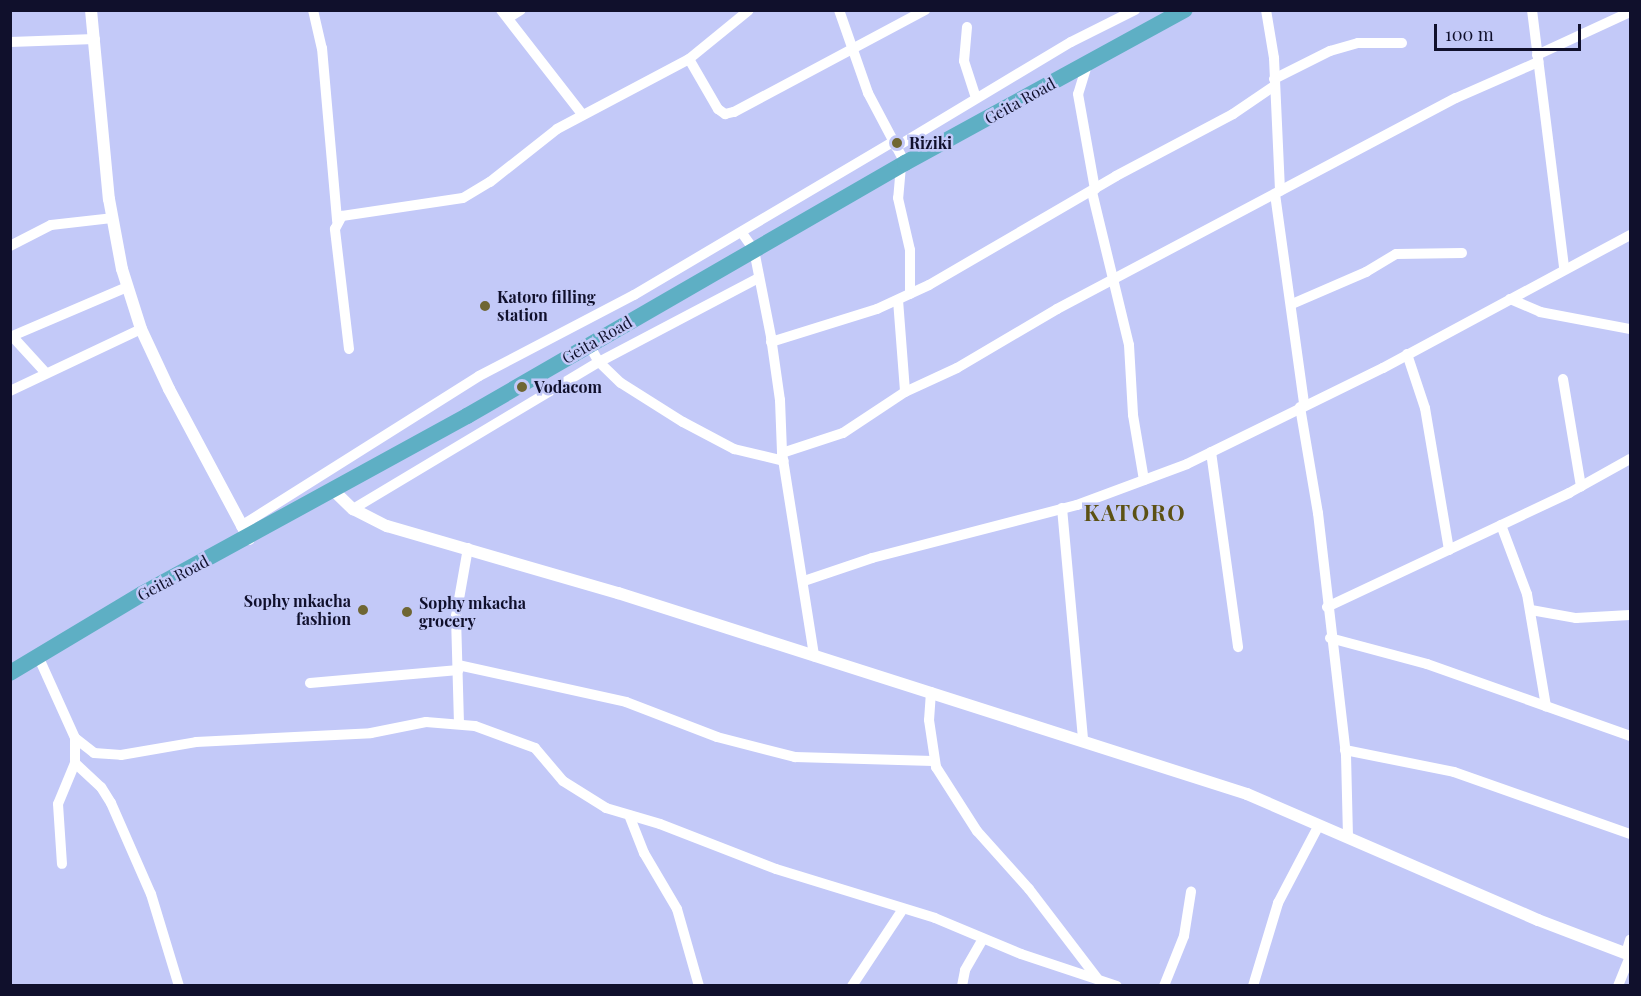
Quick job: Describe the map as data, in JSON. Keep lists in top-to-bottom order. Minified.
{"streets":{"highway":["Geita Road"]},"districts":["KATORO"],"places":["Riziki","Katoro filling station","Vodacom","Sophy mkacha fashion","Sophy mkacha grocery"],"scale_bar":"100 m"}
